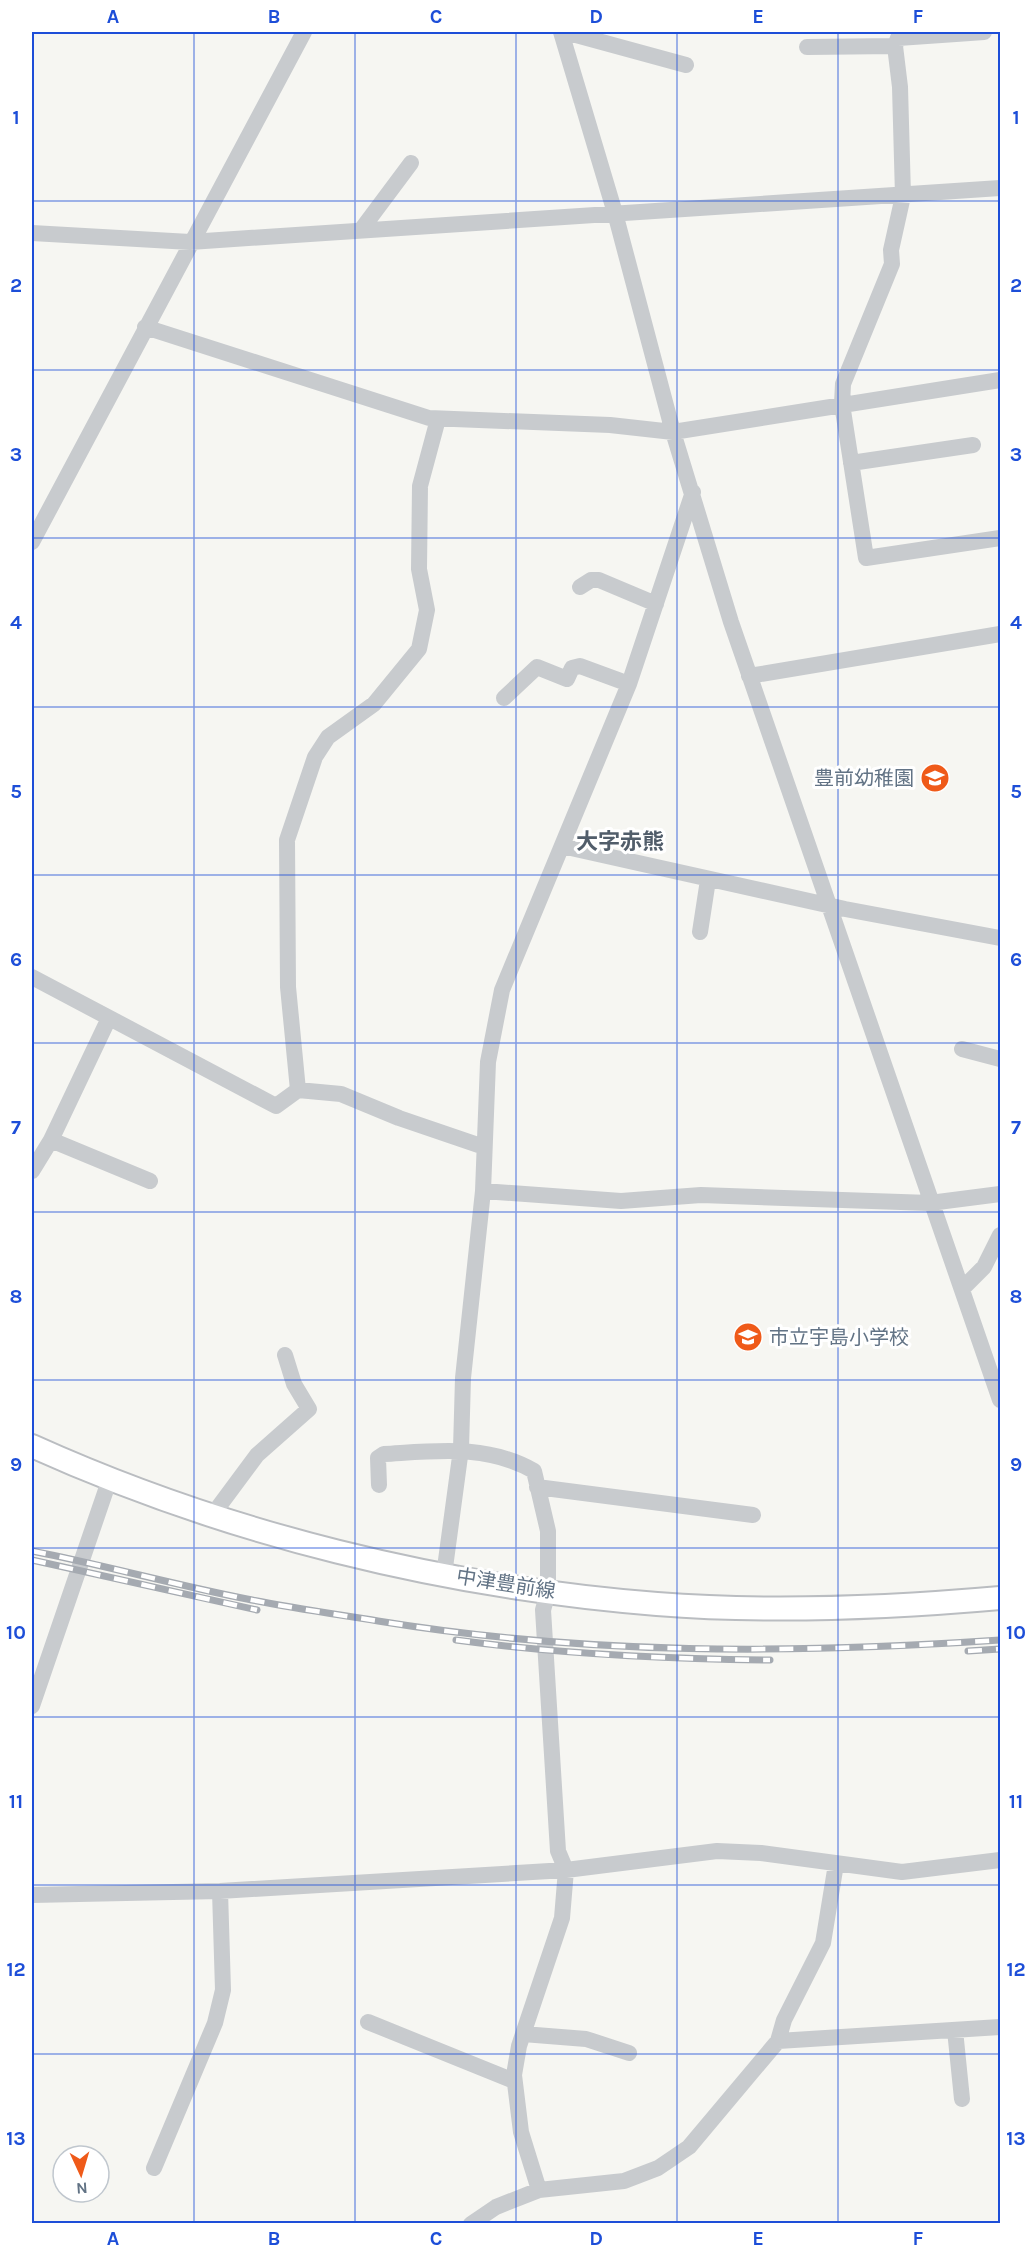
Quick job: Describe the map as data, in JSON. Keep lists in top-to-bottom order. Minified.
{"streets":{"main road":["中津豊前線"]},"districts":["大字赤熊"],"places":{"school or university":["豊前幼稚園","市立宇島小学校"]},"north":"bottom","grid":{"columns":["A","B","C","D","E","F"],"rows":["1","2","3","4","5","6","7","8","9","10","11","12","13"]}}
